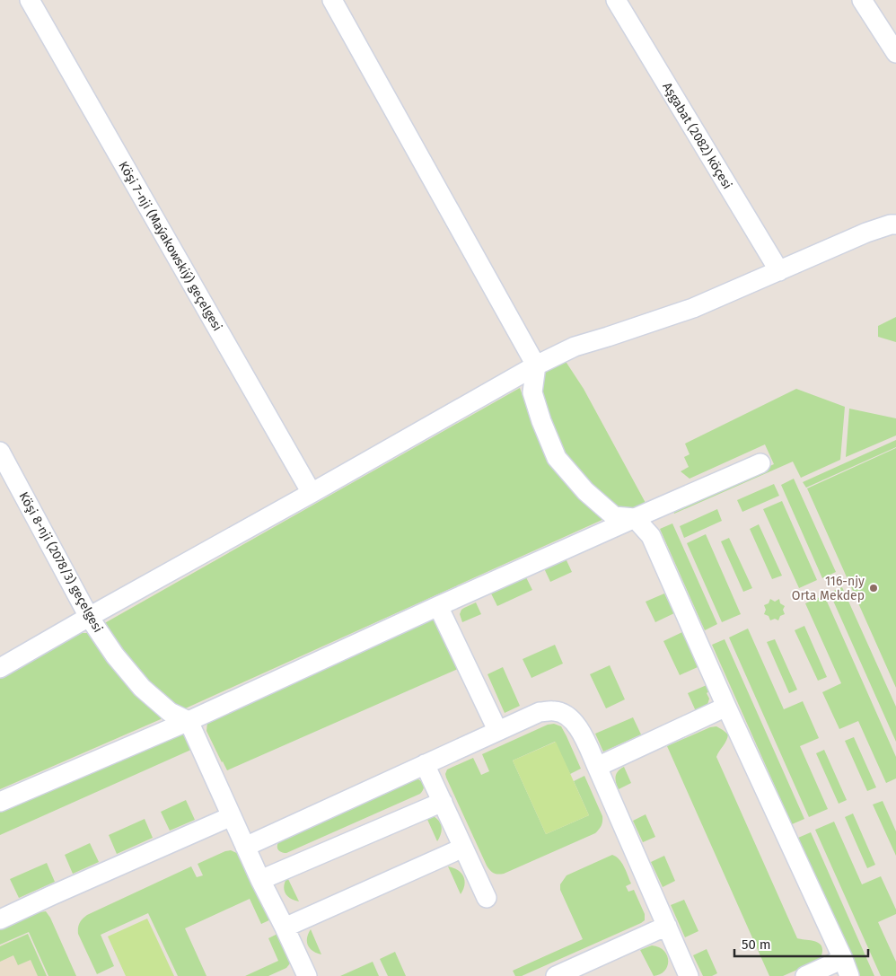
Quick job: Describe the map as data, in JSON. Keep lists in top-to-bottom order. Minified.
{"streets":{"street":["Aşgabat (2082) köçesi","Köşi 7-nji (Maýakowskiý) geçelgesi","Köşi 8-nji (2078/3) geçelgesi"]},"places":["116-njy Orta Mekdep"],"scale_bar":"50 m"}
